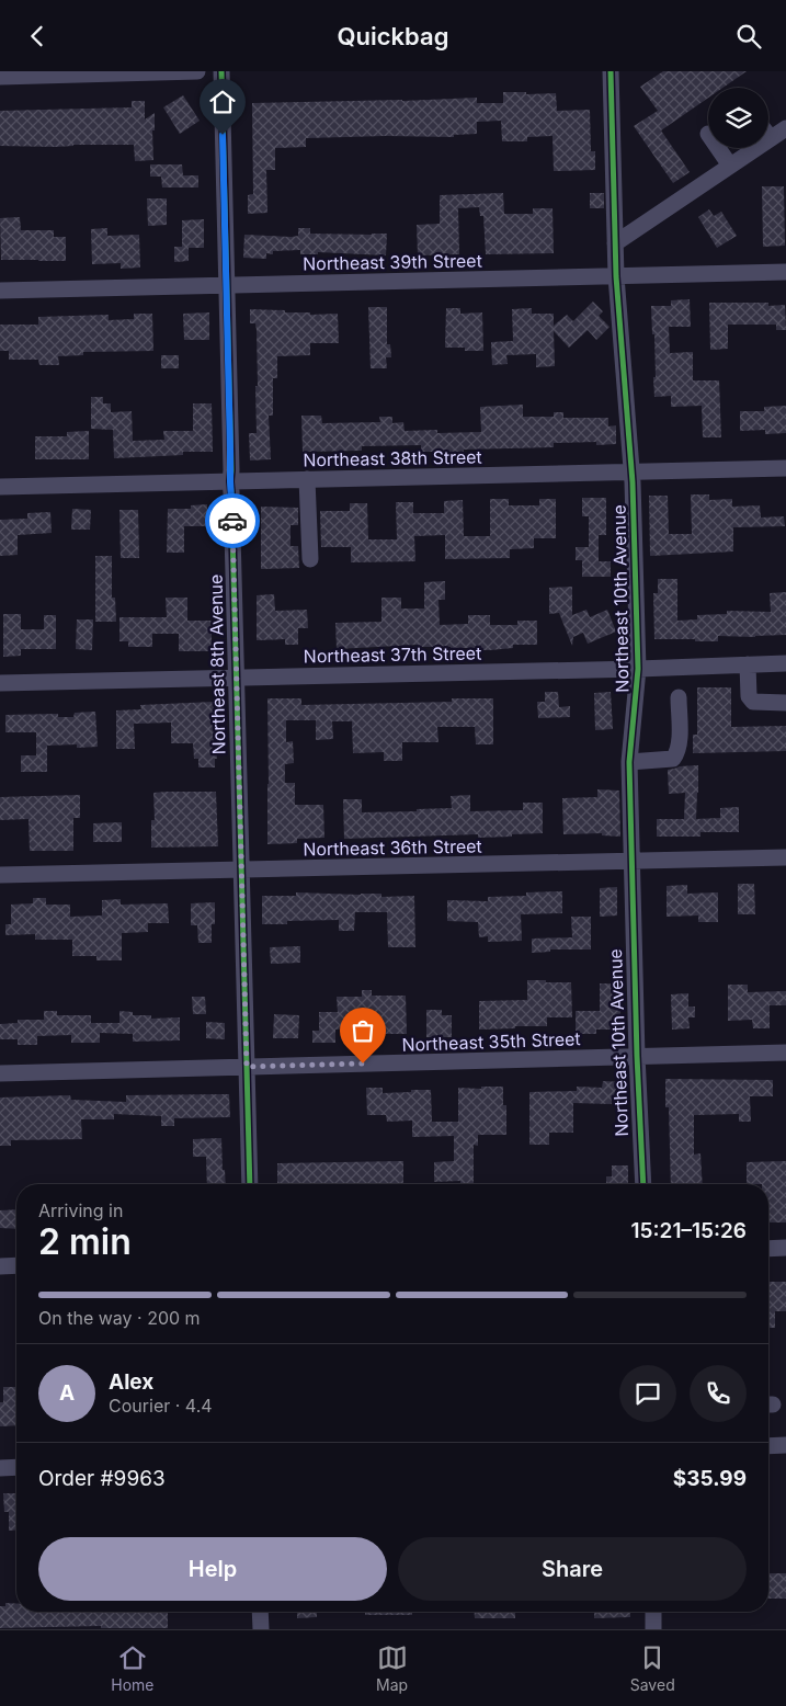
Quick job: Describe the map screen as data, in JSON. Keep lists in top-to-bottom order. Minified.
{"streets":{"street":["Northeast 39th Street","Northeast 38th Street","Northeast 10th Avenue","Northeast 37th Street","Northeast 8th Avenue","Northeast 36th Street","Northeast 35th Street"]},"crossings":[["Northeast 39th Street","Northeast 10th Avenue"],["Northeast 39th Street","Northeast 8th Avenue"],["Northeast 38th Street","Northeast 10th Avenue"],["Northeast 38th Street","Northeast 8th Avenue"],["Northeast 10th Avenue","Northeast 37th Street"],["Northeast 10th Avenue","Northeast 36th Street"],["Northeast 10th Avenue","Northeast 35th Street"],["Northeast 37th Street","Northeast 8th Avenue"],["Northeast 8th Avenue","Northeast 36th Street"],["Northeast 8th Avenue","Northeast 35th Street"]],"page":{"header":"Quickbag","heading":["2 min","Arriving in","15:21–15:26"],"panel":["Alex","Courier · 4.4","Order #9963","$35.99"],"bar":"On the way · 200 m","round":"A","buttons":["Help","Share"],"tabs":["Home","Map","Saved"]}}
